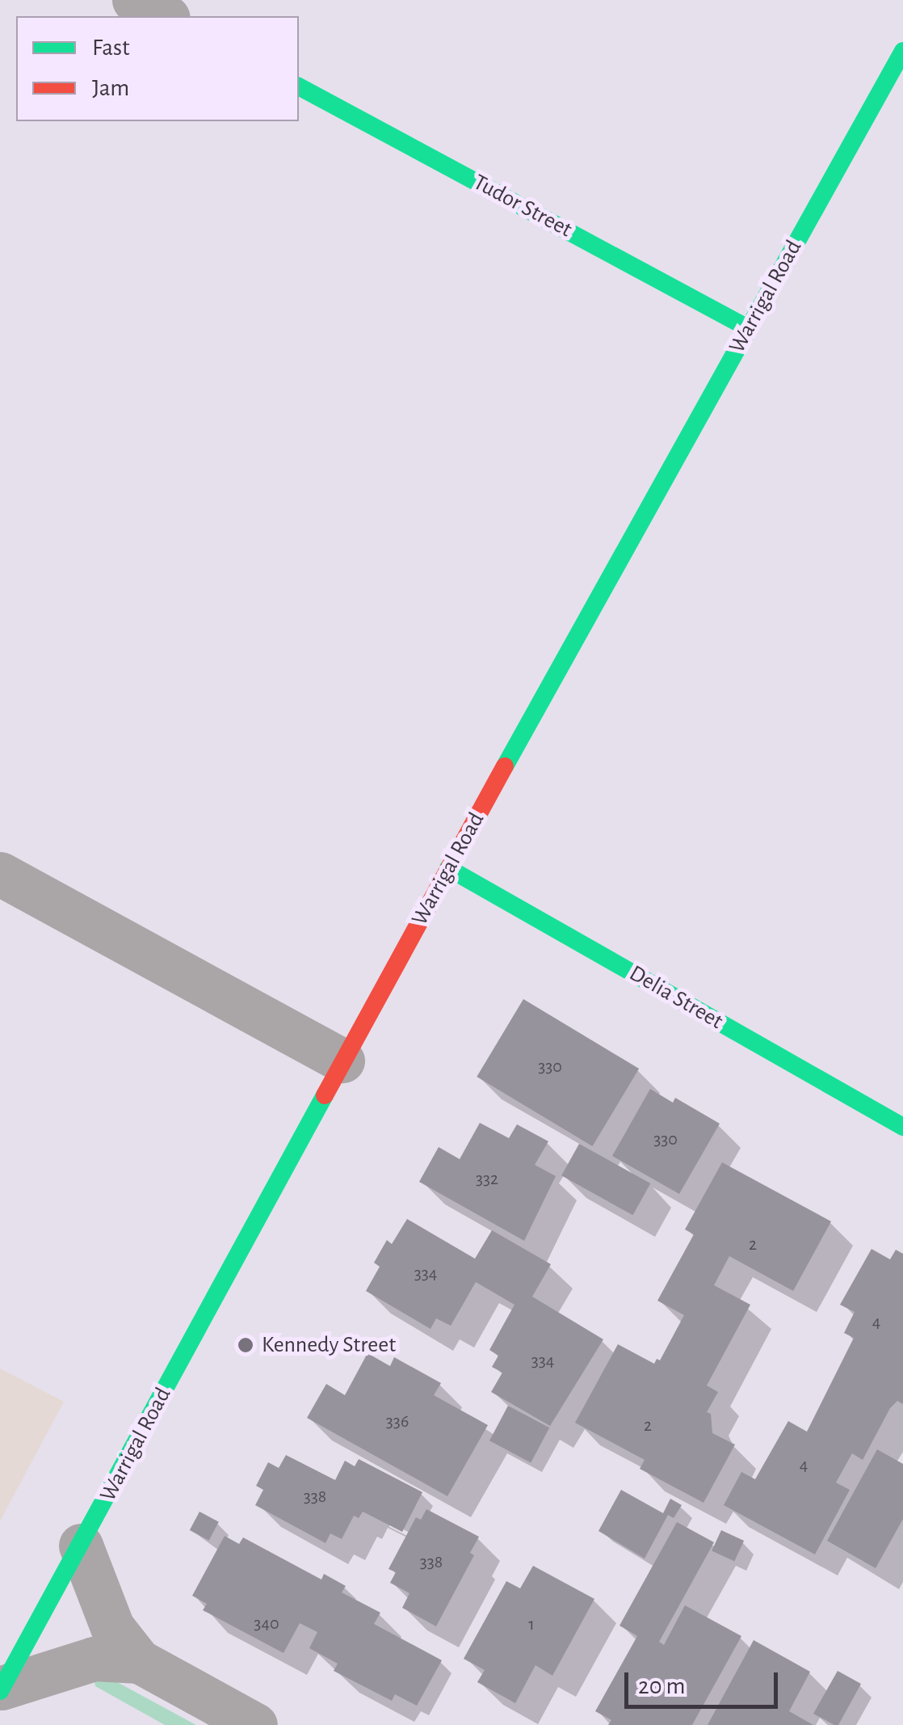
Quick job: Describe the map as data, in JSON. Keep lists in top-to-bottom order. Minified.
{"streets":{"main road":["Tudor Street","Warrigal Road","Delia Street"]},"crossings":[["Tudor Street","Warrigal Road"],["Warrigal Road","Delia Street"]],"places":["Kennedy Street"],"house_numbers":["330","330","332","2","334","4","334","336","2","4","338","338","340","1"],"legend":["Fast","Jam"],"scale_bar":"20 m"}
